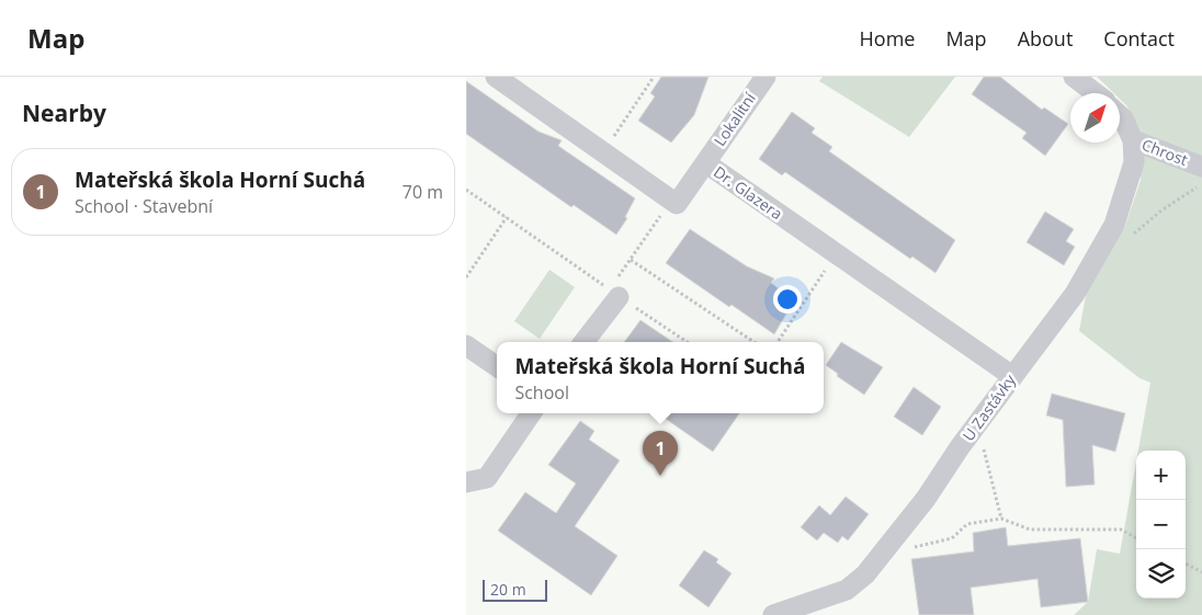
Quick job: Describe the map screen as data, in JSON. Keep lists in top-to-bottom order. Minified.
{"streets":{"street":["Lokalitní","Chrost","Dr. Glazera","U Zastávky"]},"crossings":[["Lokalitní","Dr. Glazera"],["Chrost","U Zastávky"],["Dr. Glazera","U Zastávky"]],"scale_bar":"20 m","north":"top right","page":{"header":"Map","nav":["Home","Map","About","Contact"],"heading":"Nearby","list":[{"mark":"1","name":"Mateřská škola Horní Suchá","note":"School · Stavební","value":"70 m"}],"popup":["Mateřská škola Horní Suchá","School"],"pins":"1","map_buttons":["+","−"],"scale":"20 m"}}
